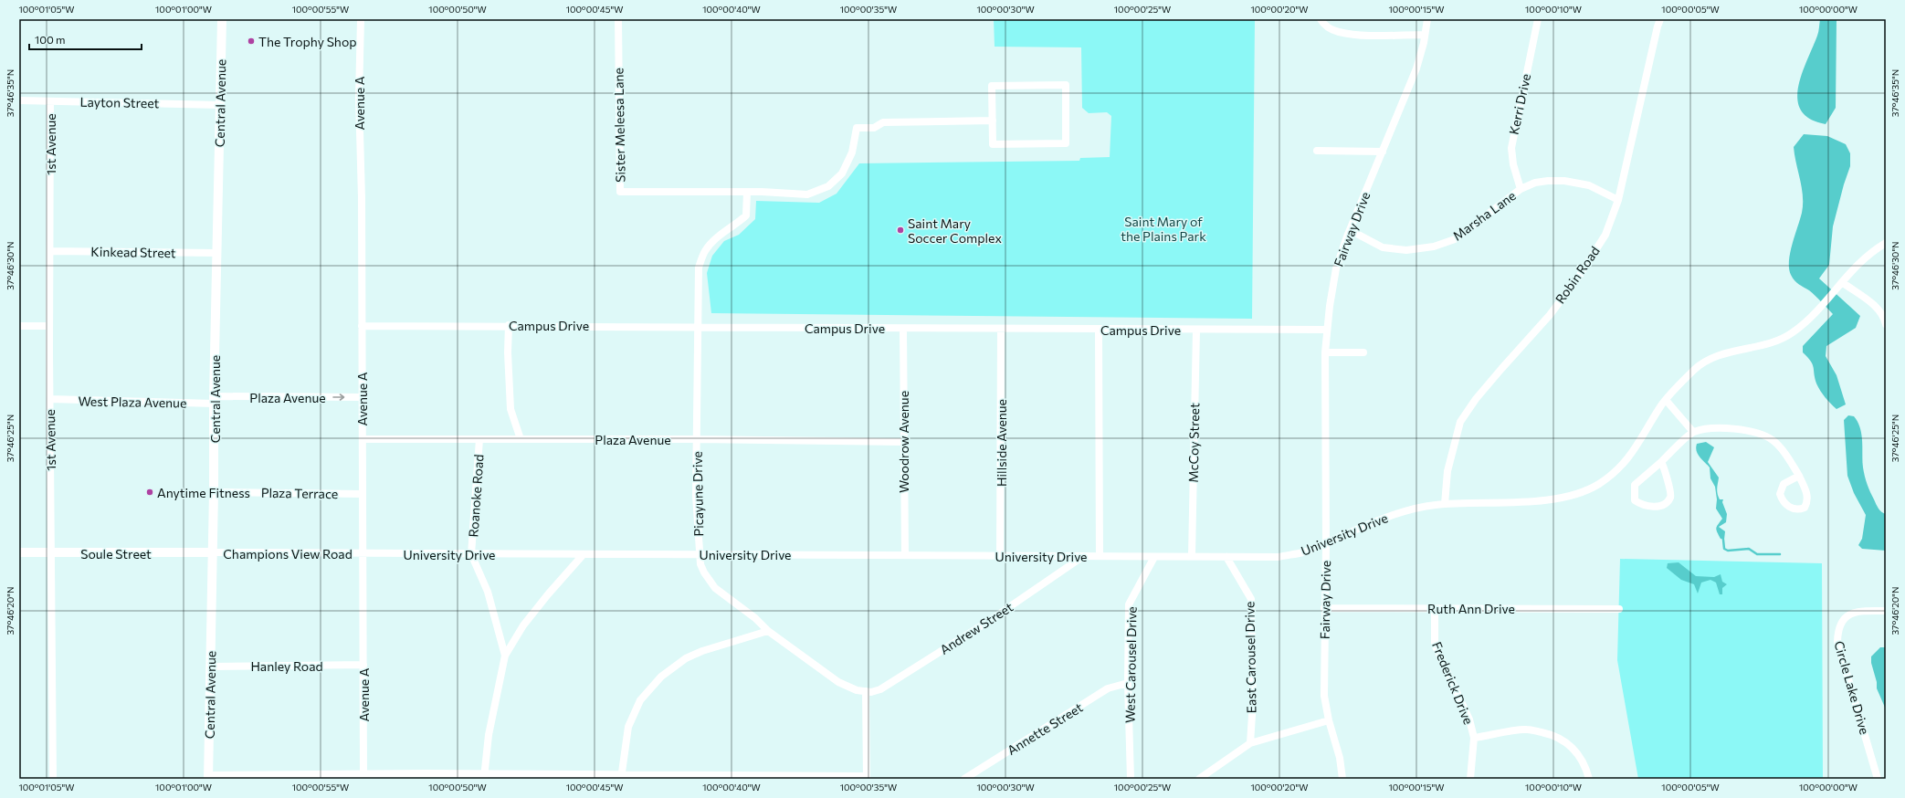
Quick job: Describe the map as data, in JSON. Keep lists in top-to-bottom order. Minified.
{"streets":{"street":["Layton Street","Central Avenue","Avenue A","Kerri Drive","Sister Meleesa Lane","1st Avenue","Marsha Lane","Fairway Drive","Kinkead Street","Robin Road","Campus Drive","Plaza Avenue","West Plaza Avenue","Woodrow Avenue","Hillside Avenue","McCoy Street","Plaza Terrace","Picayune Drive","Roanoke Road","University Drive","Soule Street","Champions View Road","Ruth Ann Drive","Andrew Street","East Carousel Drive","West Carousel Drive","Hanley Road","Frederick Drive","Circle Lake Drive","Annette Street"]},"crossings":[["Layton Street","Central Avenue"],["Layton Street","1st Avenue"],["Central Avenue","Kinkead Street"],["Central Avenue","Plaza Avenue"],["Central Avenue","West Plaza Avenue"],["Central Avenue","Plaza Terrace"],["Central Avenue","Soule Street"],["Central Avenue","Champions View Road"],["Central Avenue","Hanley Road"],["Avenue A","Campus Drive"],["Avenue A","Plaza Avenue"],["Avenue A","Plaza Terrace"],["Avenue A","University Drive"],["Avenue A","Champions View Road"],["Avenue A","Hanley Road"],["Kerri Drive","Marsha Lane"],["1st Avenue","Kinkead Street"],["1st Avenue","West Plaza Avenue"],["1st Avenue","Soule Street"],["Marsha Lane","Fairway Drive"],["Marsha Lane","Robin Road"],["Fairway Drive","Campus Drive"],["Fairway Drive","University Drive"],["Fairway Drive","Ruth Ann Drive"],["Robin Road","University Drive"],["Campus Drive","Woodrow Avenue"],["Campus Drive","Hillside Avenue"],["Campus Drive","McCoy Street"],["Campus Drive","Picayune Drive"],["Plaza Avenue","West Plaza Avenue"],["Plaza Avenue","Woodrow Avenue"],["Plaza Avenue","Picayune Drive"],["Plaza Avenue","Roanoke Road"],["Woodrow Avenue","University Drive"],["Hillside Avenue","University Drive"],["McCoy Street","University Drive"],["Picayune Drive","University Drive"],["Picayune Drive","Andrew Street"],["Roanoke Road","University Drive"],["University Drive","Champions View Road"],["University Drive","Andrew Street"],["University Drive","East Carousel Drive"],["University Drive","West Carousel Drive"],["Soule Street","Champions View Road"],["Ruth Ann Drive","Frederick Drive"],["West Carousel Drive","Annette Street"]],"parks":["Saint Mary of the Plains Park"],"places":["The Trophy Shop","Saint Mary Soccer Complex","Anytime Fitness"],"scale_bar":"100 m","coordinates":["100°01'05\"W","100°01'00\"W","100°00'55\"W","100°00'50\"W","100°00'45\"W","100°00'40\"W","100°00'35\"W","100°00'30\"W","100°00'25\"W","100°00'20\"W","100°00'15\"W","100°00'10\"W","100°00'05\"W","100°00'00\"W","37°46'35\"N","37°46'30\"N","37°46'25\"N","37°46'20\"N"]}
